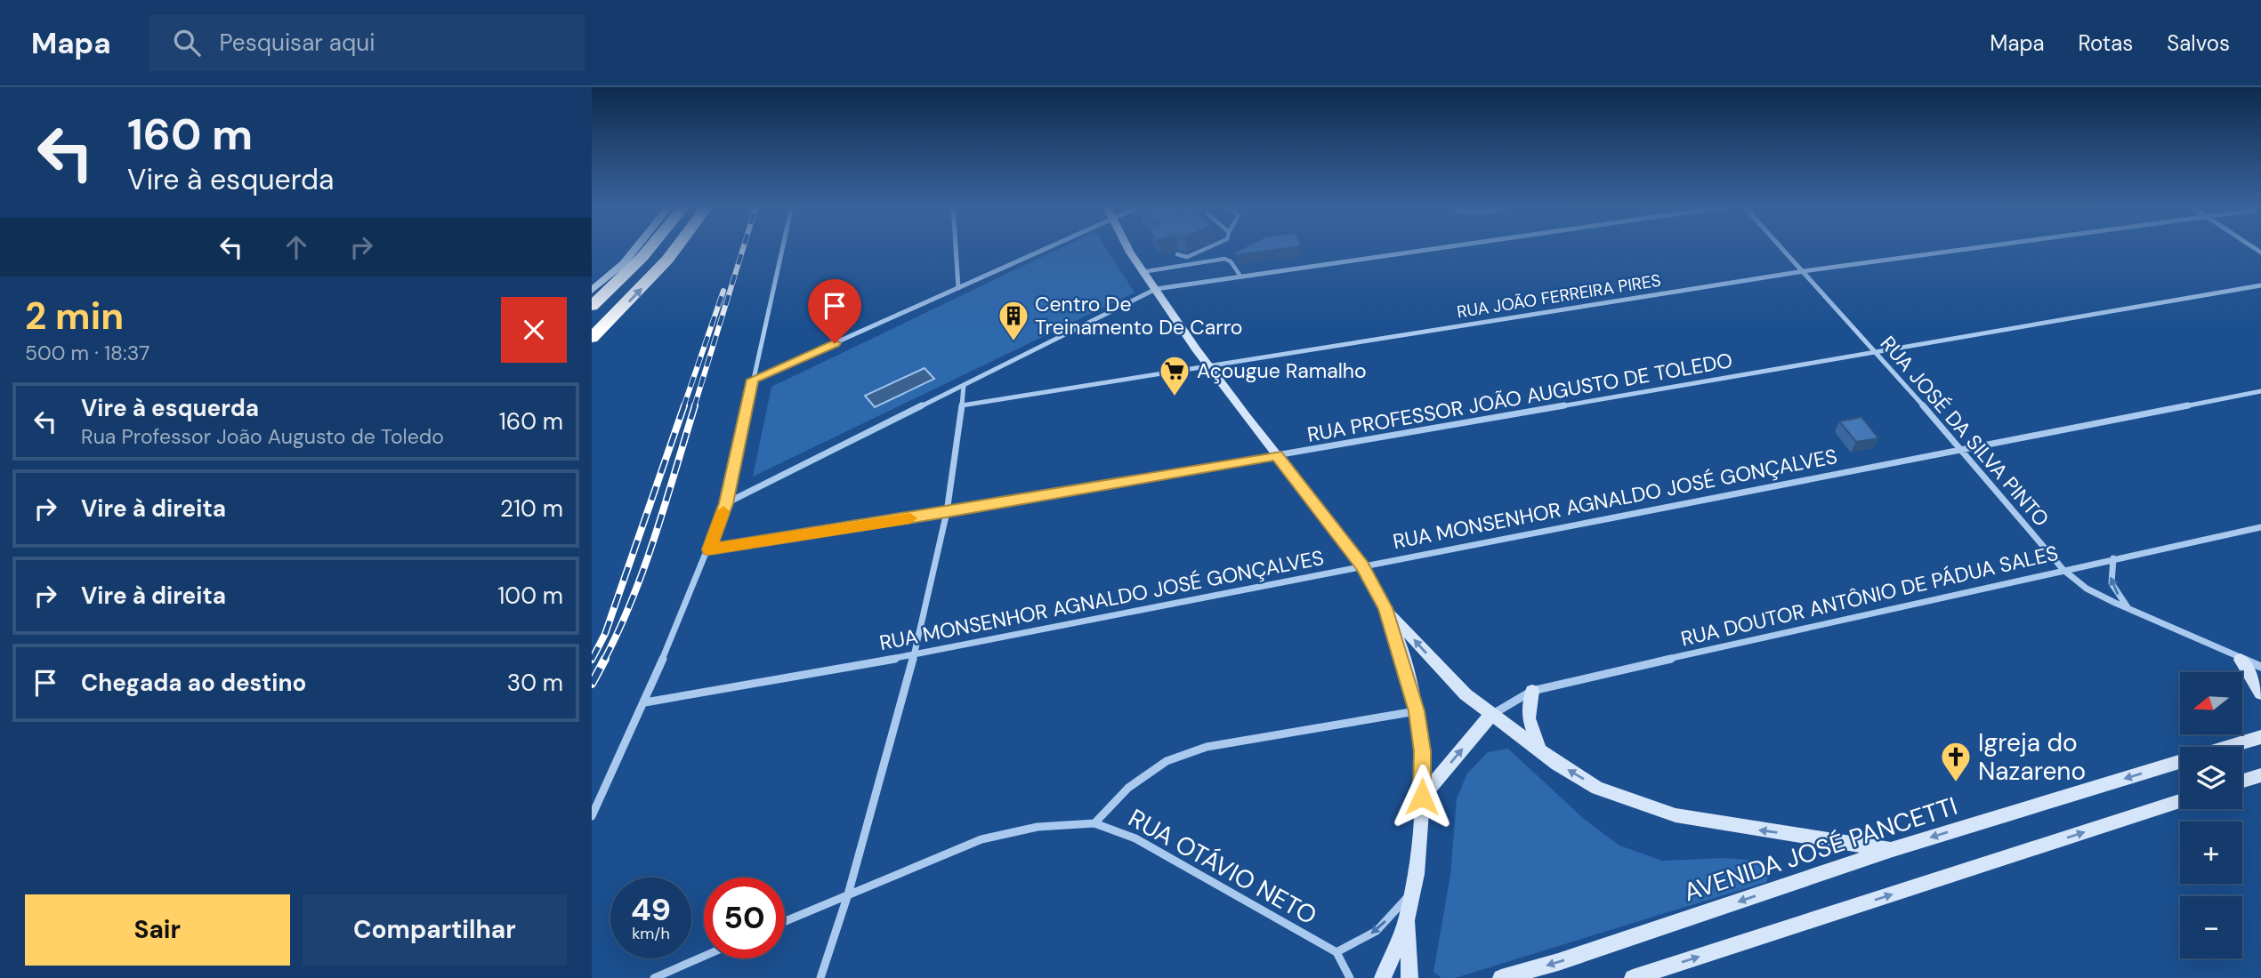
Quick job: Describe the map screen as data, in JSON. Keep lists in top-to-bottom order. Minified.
{"streets":{"main road":["AVENIDA JOSÉ PANCETTI"],"street":["RUA JOÃO FERREIRA PIRES","RUA PROFESSOR JOÃO AUGUSTO DE TOLEDO","RUA JOSÉ DA SILVA PINTO","RUA MONSENHOR AGNALDO JOSÉ GONÇALVES","RUA DOUTOR ANTÔNIO DE PÁDUA SALES","RUA OTÁVIO NETO"]},"crossings":[["RUA JOÃO FERREIRA PIRES","RUA JOSÉ DA SILVA PINTO"],["RUA PROFESSOR JOÃO AUGUSTO DE TOLEDO","RUA JOSÉ DA SILVA PINTO"],["RUA JOSÉ DA SILVA PINTO","RUA MONSENHOR AGNALDO JOSÉ GONÇALVES"],["RUA JOSÉ DA SILVA PINTO","RUA DOUTOR ANTÔNIO DE PÁDUA SALES"]],"places":{"building":["Centro De Treinamento De Carro"],"supermarket":["Açougue Ramalho"],"church":["Igreja do Nazareno"]},"north":"left","page":{"header":"Mapa","search":"Pesquisar aqui","nav":["Mapa","Rotas","Salvos"],"turn":["160 m","Vire à esquerda"],"heading":["2 min","500 m · 18:37"],"list":[{"name":"Vire à esquerda","note":"Rua Professor João Augusto de Toledo","value":"160 m"},{"name":"Vire à direita","value":"210 m"},{"name":"Vire à direita","value":"100 m"},{"name":"Chegada ao destino","value":"30 m"}],"map_buttons":["+","−"],"speed":"49 km/h","limit":"50","buttons":["Sair","Compartilhar"]}}
